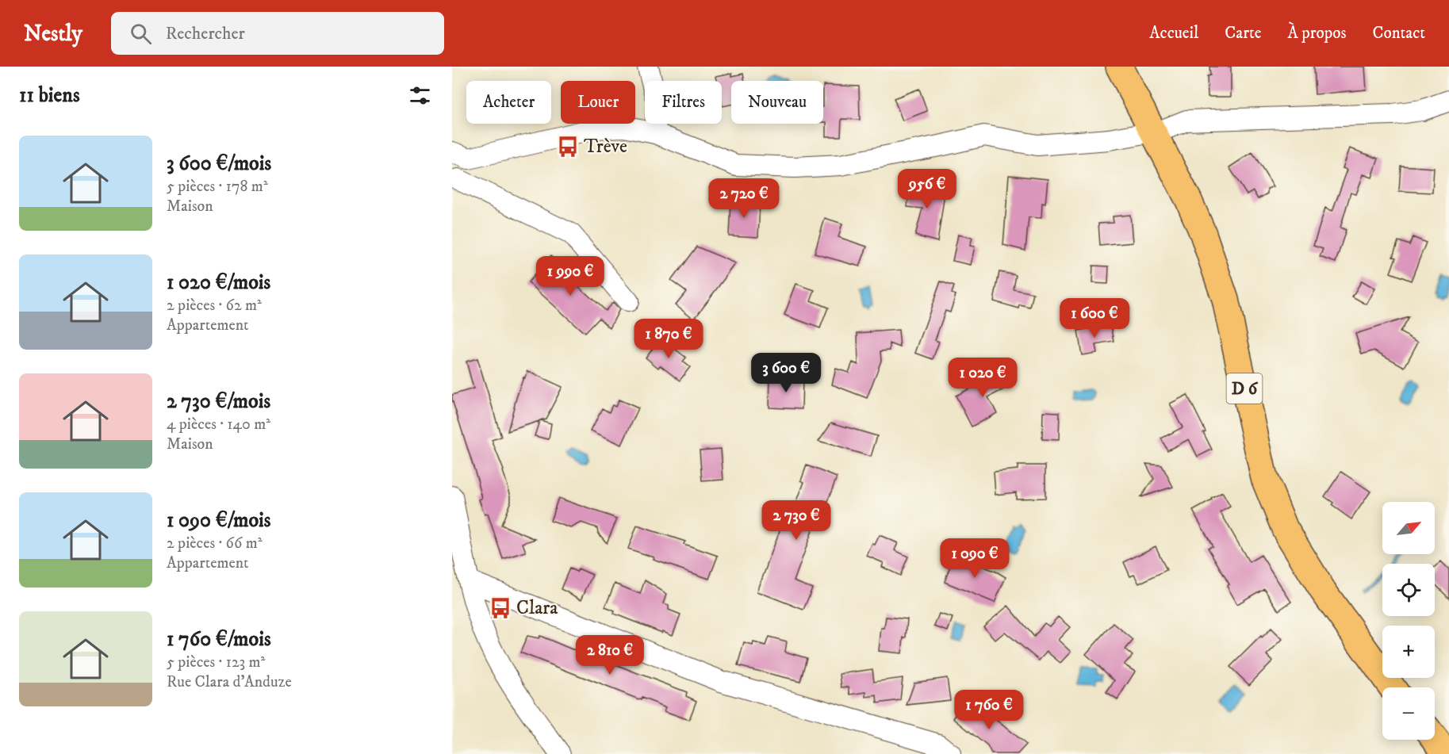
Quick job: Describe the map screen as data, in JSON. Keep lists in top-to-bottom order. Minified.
{"streets":{"main road":["D 6"]},"places":{"bus stop":["Trève","Clara"]},"north":"top right","page":{"header":"Nestly","search":"Rechercher","nav":["Accueil","Carte","À propos","Contact"],"heading":"11 biens","chip":["Acheter","Louer","Filtres","Nouveau"],"list":[{"name":"3 600 €/mois","note":"5 pièces · 178 m² · Maison"},{"name":"1 020 €/mois","note":"2 pièces · 62 m² · Appartement"},{"name":"2 730 €/mois","note":"4 pièces · 140 m² · Maison"},{"name":"1 090 €/mois","note":"2 pièces · 66 m² · Appartement"},{"name":"1 760 €/mois","note":"5 pièces · 123 m² · Rue Clara d'Anduze"}],"price":["956 €","2 720 €","1 990 €","1 600 €","1 870 €","3 600 €","1 020 €","2 730 €","1 090 €","2 810 €","1 760 €"],"map_buttons":["+","−"]}}
